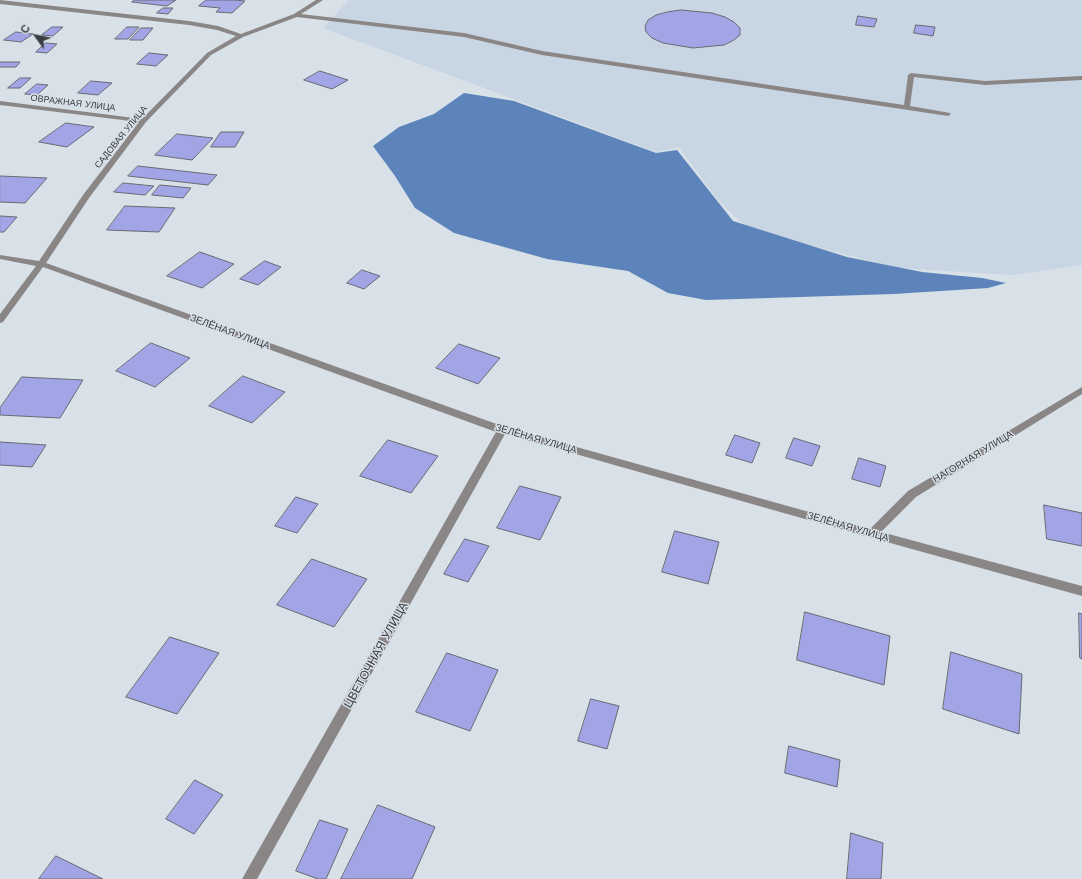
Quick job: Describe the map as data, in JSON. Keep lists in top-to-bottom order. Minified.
{"streets":{"street":["ОВРАЖНАЯ УЛИЦА","САДОВАЯ УЛИЦА","ЗЕЛЁНАЯ УЛИЦА","НАГОРНАЯ УЛИЦА","ЦВЕТОЧНАЯ УЛИЦА"]},"crossings":[["ОВРАЖНАЯ УЛИЦА","САДОВАЯ УЛИЦА"],["САДОВАЯ УЛИЦА","ЗЕЛЁНАЯ УЛИЦА"],["ЗЕЛЁНАЯ УЛИЦА","НАГОРНАЯ УЛИЦА"],["ЗЕЛЁНАЯ УЛИЦА","ЦВЕТОЧНАЯ УЛИЦА"]],"north":"top left"}
